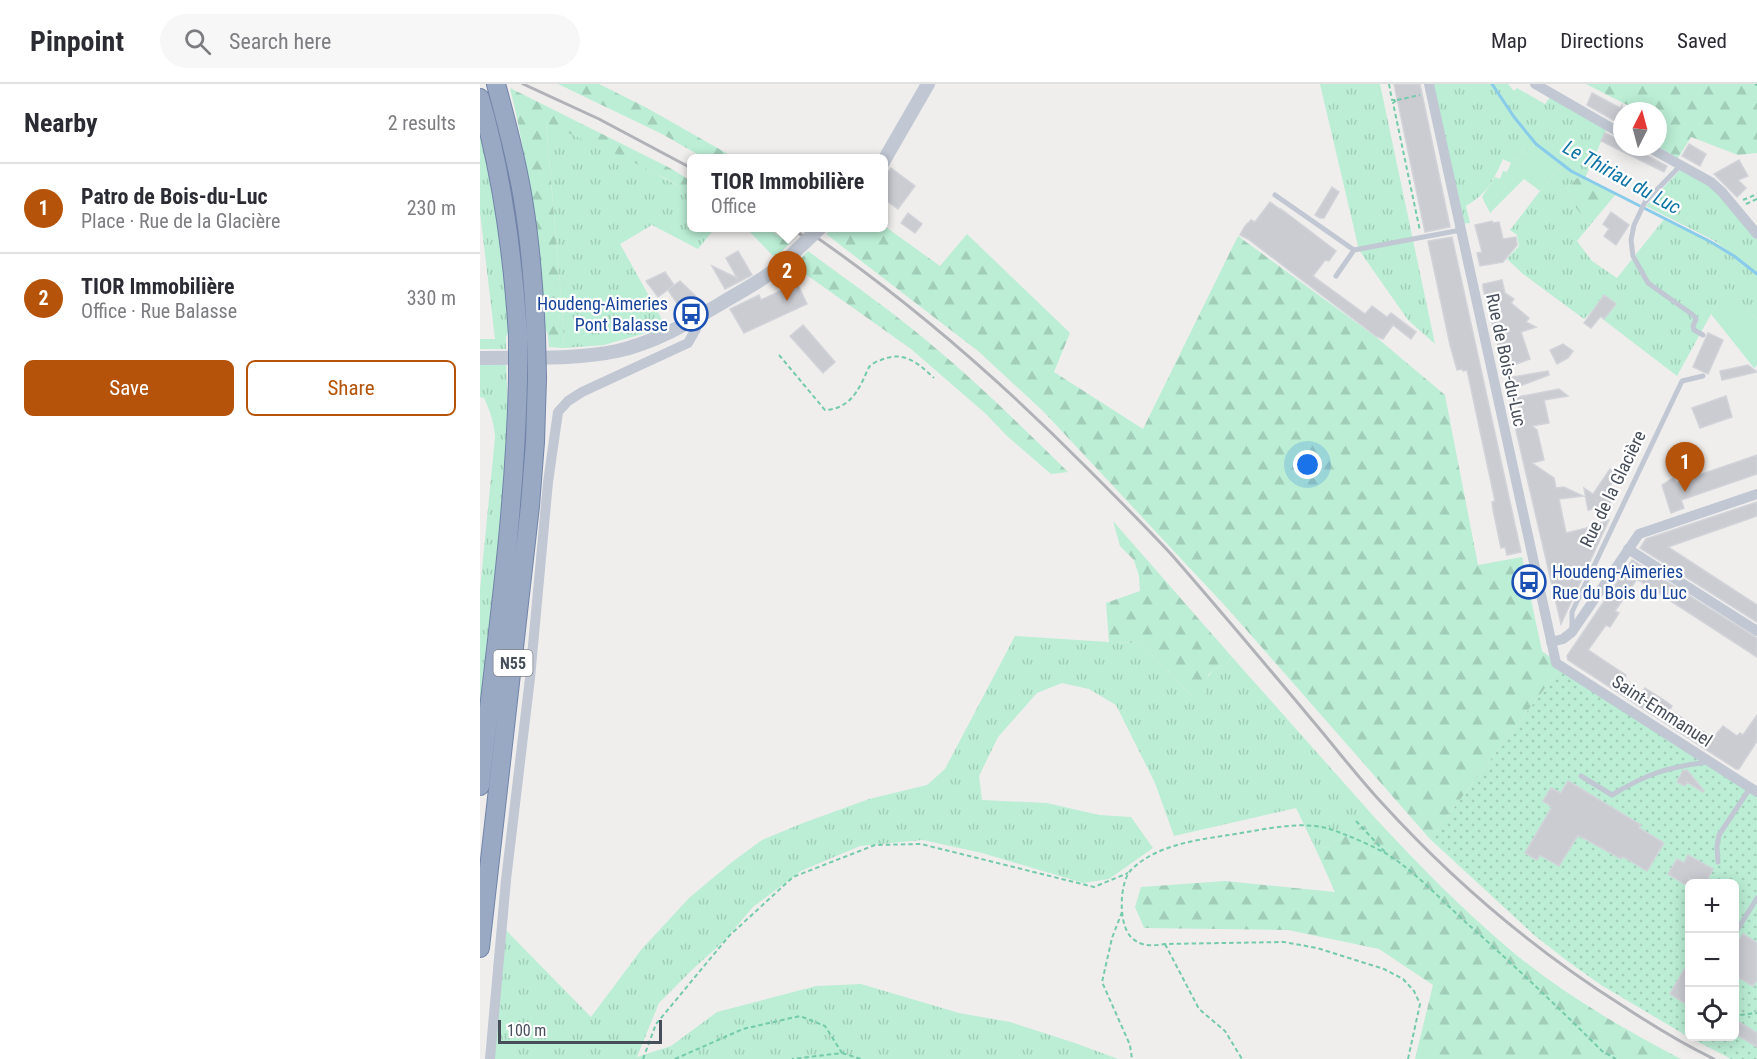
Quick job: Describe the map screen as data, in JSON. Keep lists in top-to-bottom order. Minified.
{"streets":{"highway":["N55"],"street":["Rue de Bois-du-Luc","Rue de la Glacière","Saint-Emmanuel"]},"crossings":[["Rue de Bois-du-Luc","Saint-Emmanuel"]],"water":["Le Thiriau du Luc"],"places":{"bus stop":["Houdeng-Aimeries Pont Balasse","Houdeng-Aimeries Rue du Bois du Luc"]},"scale_bar":"100 m","north":"top","page":{"header":"Pinpoint","search":"Search here","nav":["Map","Directions","Saved"],"heading":["Nearby","2 results"],"popup":["TIOR Immobilière","Office"],"list":[{"mark":"1","name":"Patro de Bois-du-Luc","note":"Place · Rue de la Glacière","value":"230 m"},{"mark":"2","name":"TIOR Immobilière","note":"Office · Rue Balasse","value":"330 m"}],"pins":["2","1"],"buttons":["Save","Share"],"map_buttons":["+","−"],"scale":"100 m"}}
